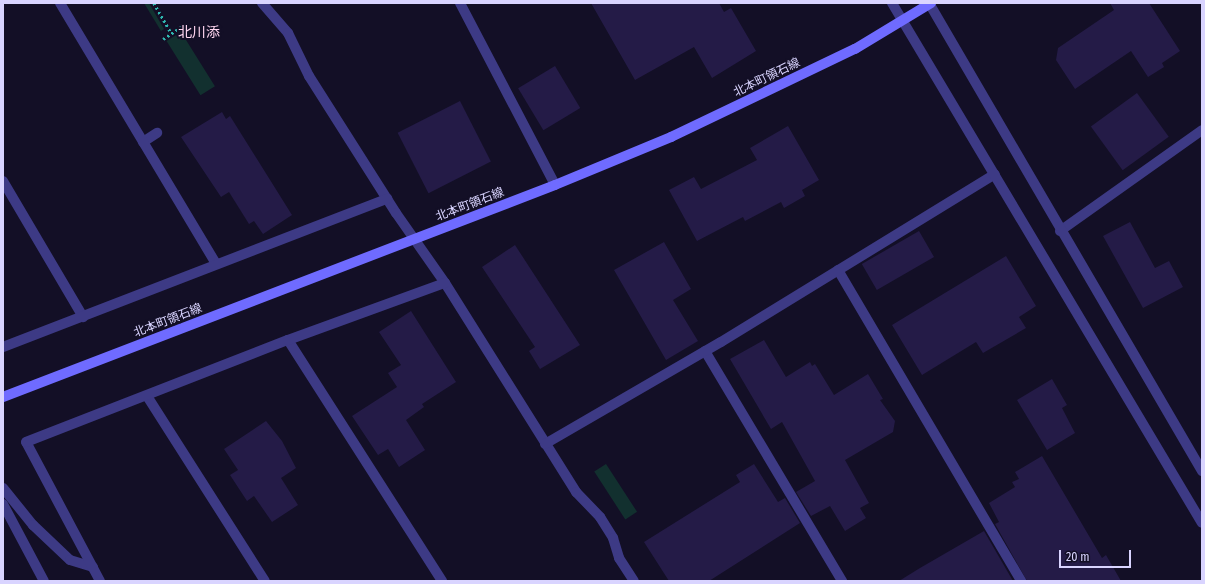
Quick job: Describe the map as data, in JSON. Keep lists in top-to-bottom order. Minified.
{"streets":{"main road":["北本町領石線"]},"districts":["北川添"],"scale_bar":"20 m"}
